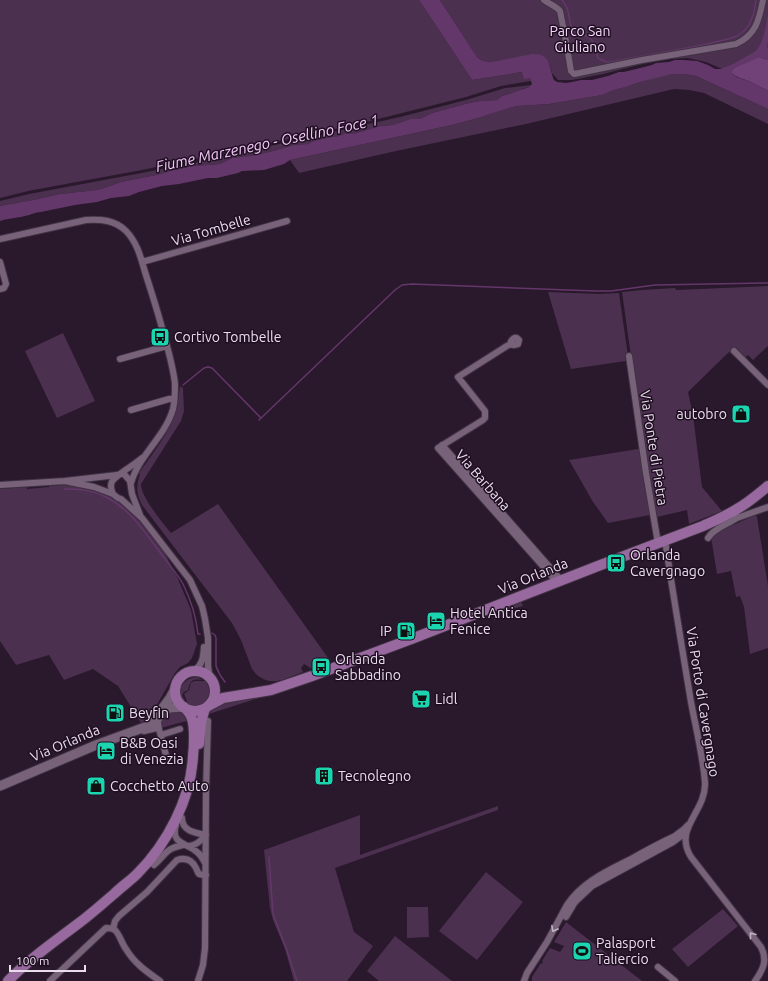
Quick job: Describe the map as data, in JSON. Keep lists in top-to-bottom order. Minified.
{"streets":{"main road":["Via Orlanda"],"street":["Via Tombelle","Via Ponte di Pietra","Via Barbana","Via Porto di Cavergnago"]},"crossings":[["Via Ponte di Pietra","Via Orlanda"],["Via Ponte di Pietra","Via Porto di Cavergnago"],["Via Barbana","Via Orlanda"],["Via Orlanda","Via Porto di Cavergnago"]],"water":["Fiume Marzenego - Osellino Foce 1"],"parks":["Parco San Giuliano"],"places":{"bus stop":["Cortivo Tombelle","Orlanda Cavergnago","Orlanda Sabbadino"],"shop":["autobro","Cocchetto Auto"],"hotel":["Hotel Antica Fenice","B&B Oasi di Venezia"],"fuel station":["IP","Beyfin"],"supermarket":["Lidl"],"building":["Tecnolegno"],"sports":["Palasport Taliercio"]},"scale_bar":"100 m"}
